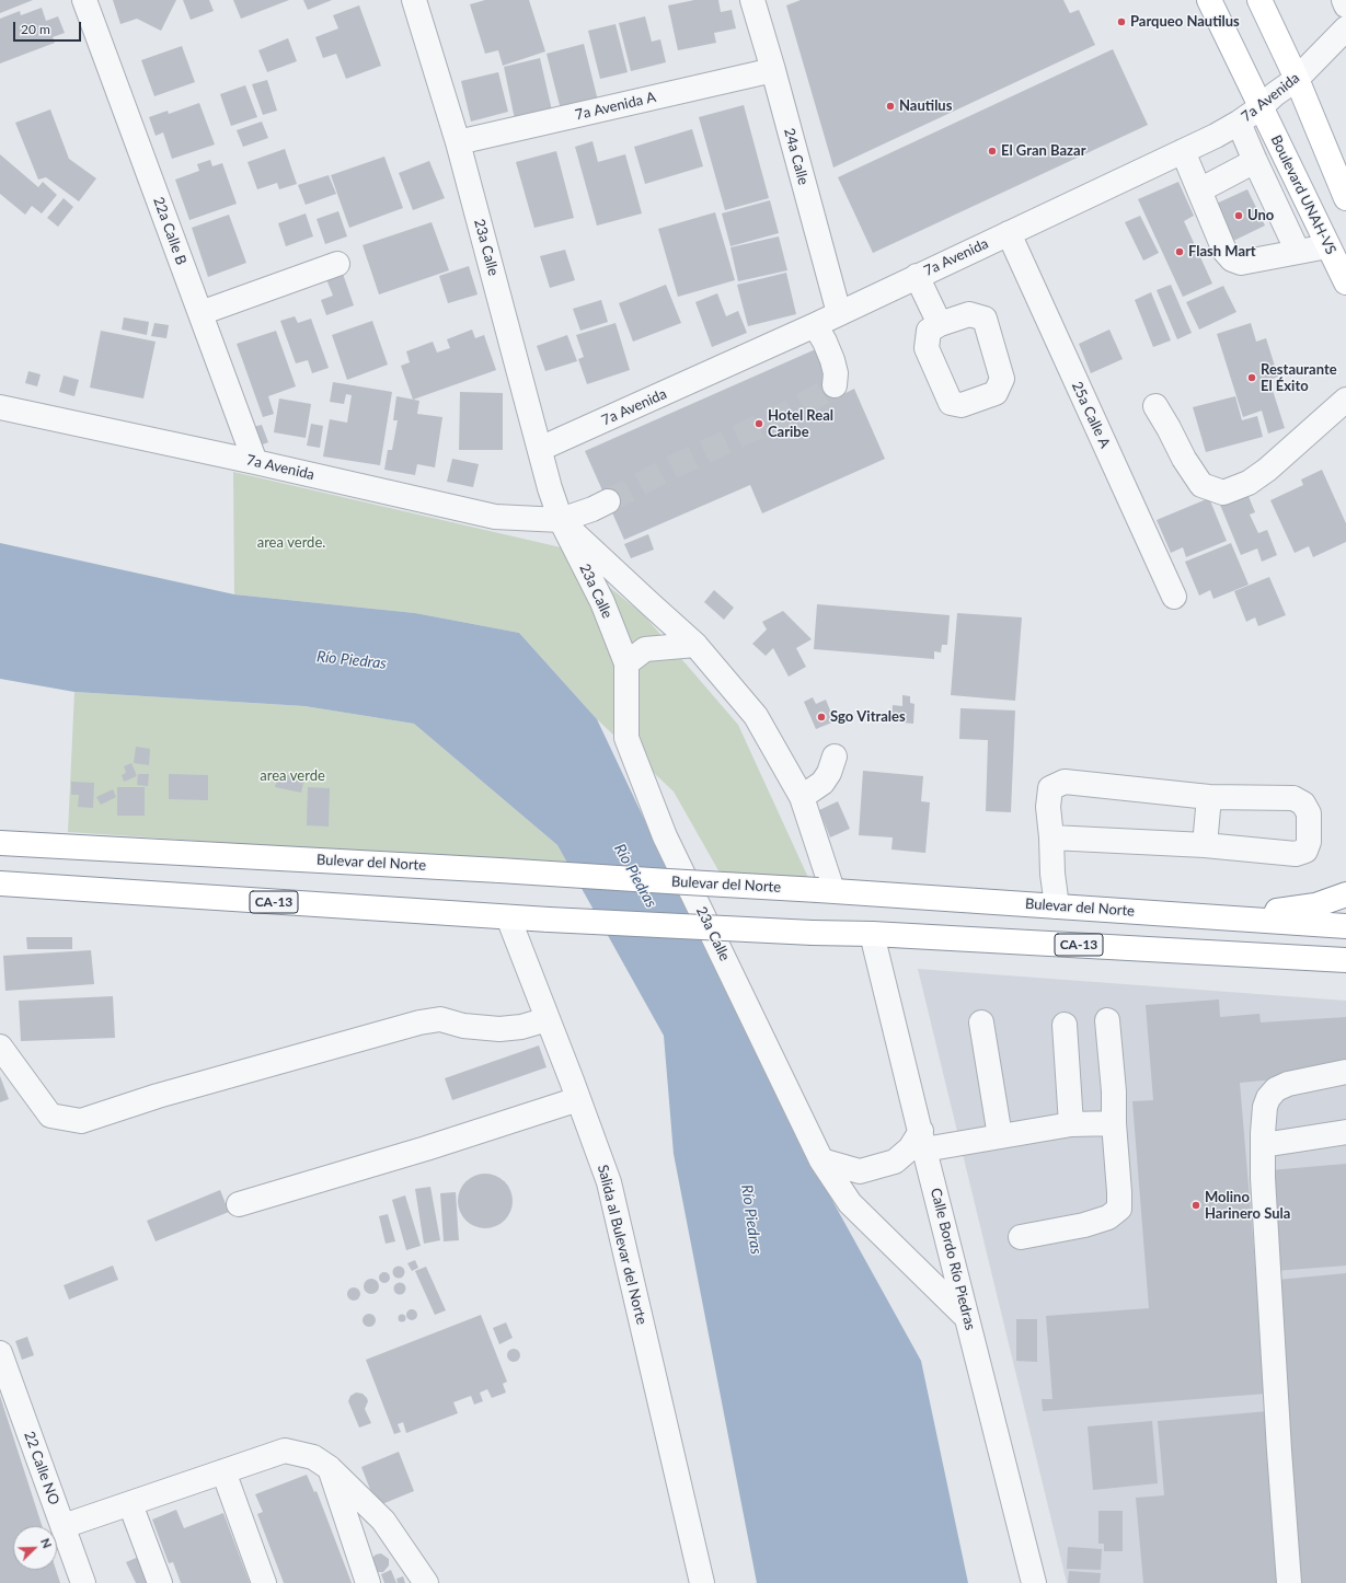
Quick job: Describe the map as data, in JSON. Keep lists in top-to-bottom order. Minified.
{"streets":{"main road":["Boulevard UNAH-VS","Bulevar del Norte","CA-13"],"street":["7a Avenida","7a Avenida A","24a Calle","22a Calle B","23a Calle","25a Calle A","Salida al Bulevar del Norte","Calle Bordo Río Piedras","22 Calle NO"]},"crossings":[["7a Avenida","24a Calle"],["7a Avenida","Boulevard UNAH-VS"],["7a Avenida","22a Calle B"],["7a Avenida","23a Calle"],["7a Avenida","25a Calle A"],["7a Avenida A","24a Calle"],["7a Avenida A","23a Calle"],["23a Calle","Bulevar del Norte"],["23a Calle","Calle Bordo Río Piedras"],["CA-13","Salida al Bulevar del Norte"],["CA-13","Calle Bordo Río Piedras"]],"water":["Río Piedras"],"parks":["area verde.","area verde"],"places":["Parqueo Nautilus","Nautilus","El Gran Bazar","Uno","Flash Mart","Restaurante El Éxito","Hotel Real Caribe","Sgo Vitrales","Molino Harinero Sula"],"scale_bar":"20 m","north":"top right"}
